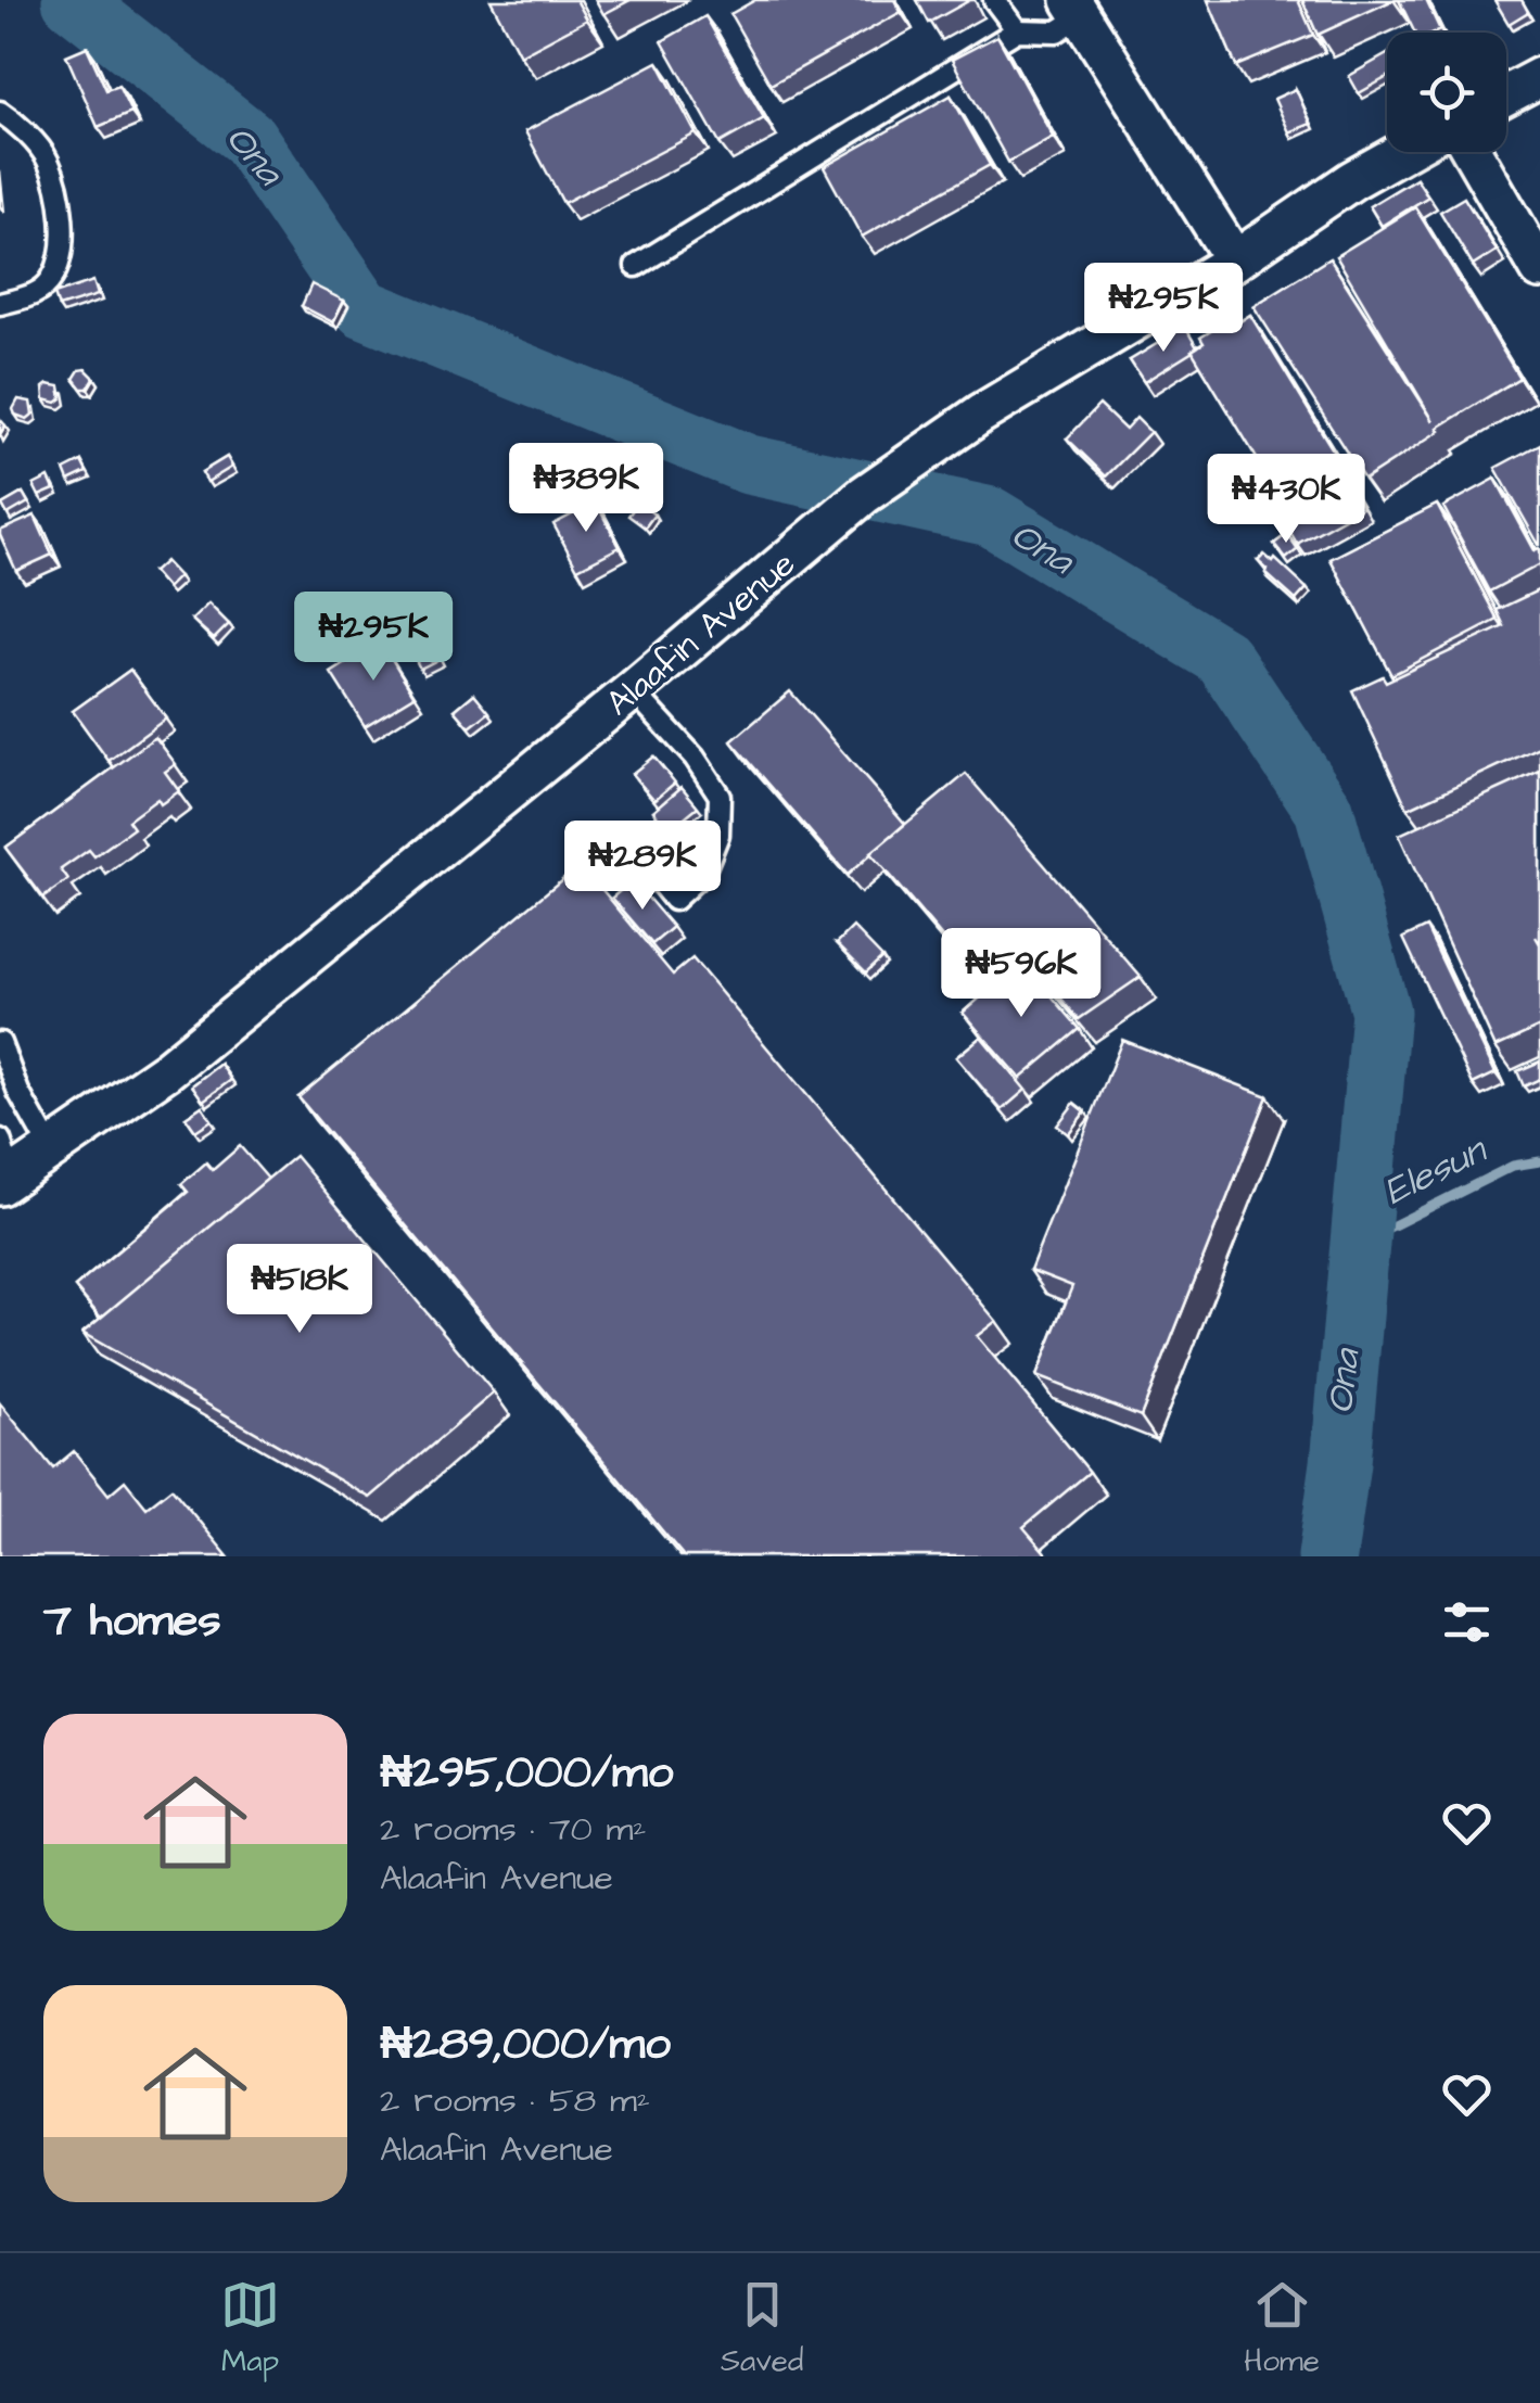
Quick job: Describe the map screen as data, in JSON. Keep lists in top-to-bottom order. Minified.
{"streets":{"street":["Alaafin Avenue"]},"water":["Ona","Elesun"],"page":{"price":["₦295K","₦389K","₦430K","₦295K","₦289K","₦596K","₦518K"],"heading":"7 homes","list":[{"name":"₦295,000/mo","note":"2 rooms · 70 m² · Alaafin Avenue"},{"name":"₦289,000/mo","note":"2 rooms · 58 m² · Alaafin Avenue"}],"tabs":["Map","Saved","Home"]}}
